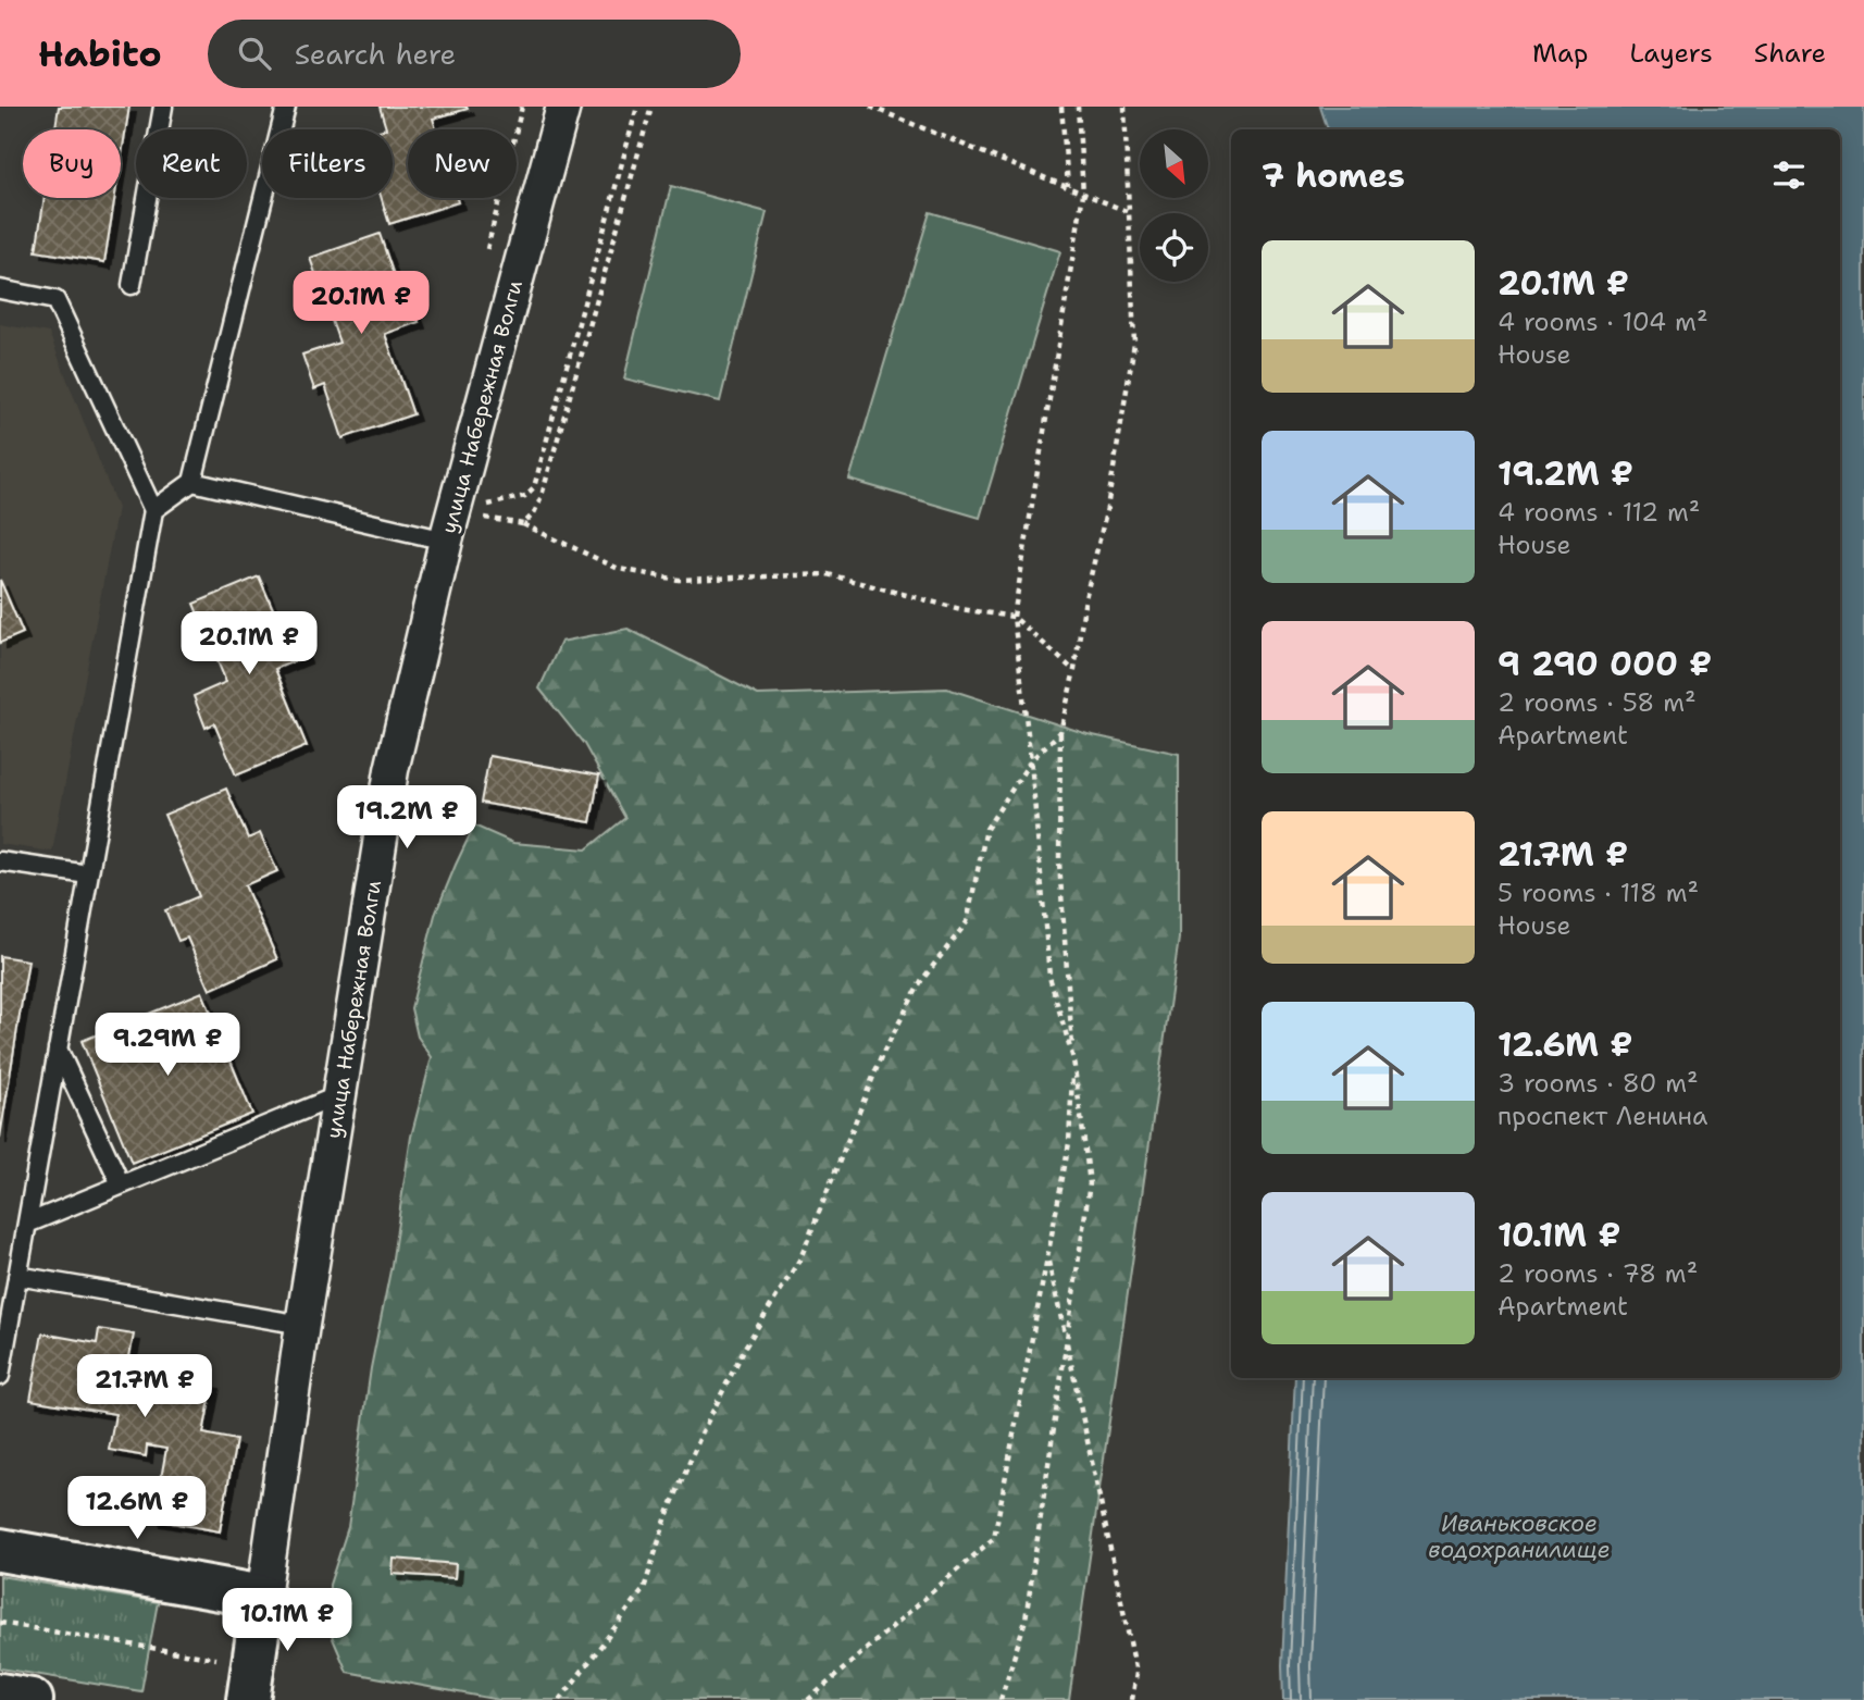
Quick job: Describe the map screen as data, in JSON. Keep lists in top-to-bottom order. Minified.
{"streets":{"street":["улица Набережная Волги"]},"water":["Иваньковское водохранилище"],"north":"bottom right","page":{"header":"Habito","search":"Search here","nav":["Map","Layers","Share"],"chip":["Buy","Rent","Filters","New"],"heading":"7 homes","list":[{"name":"20.1M ₽","note":"4 rooms · 104 m² · House"},{"name":"19.2M ₽","note":"4 rooms · 112 m² · House"},{"name":"9 290 000 ₽","note":"2 rooms · 58 m² · Apartment"},{"name":"21.7M ₽","note":"5 rooms · 118 m² · House"},{"name":"12.6M ₽","note":"3 rooms · 80 m² · проспект Ленина"},{"name":"10.1M ₽","note":"2 rooms · 78 m² · Apartment"}],"price":["20.1M ₽","20.1M ₽","19.2M ₽","9.29M ₽","21.7M ₽","12.6M ₽","10.1M ₽"]}}
